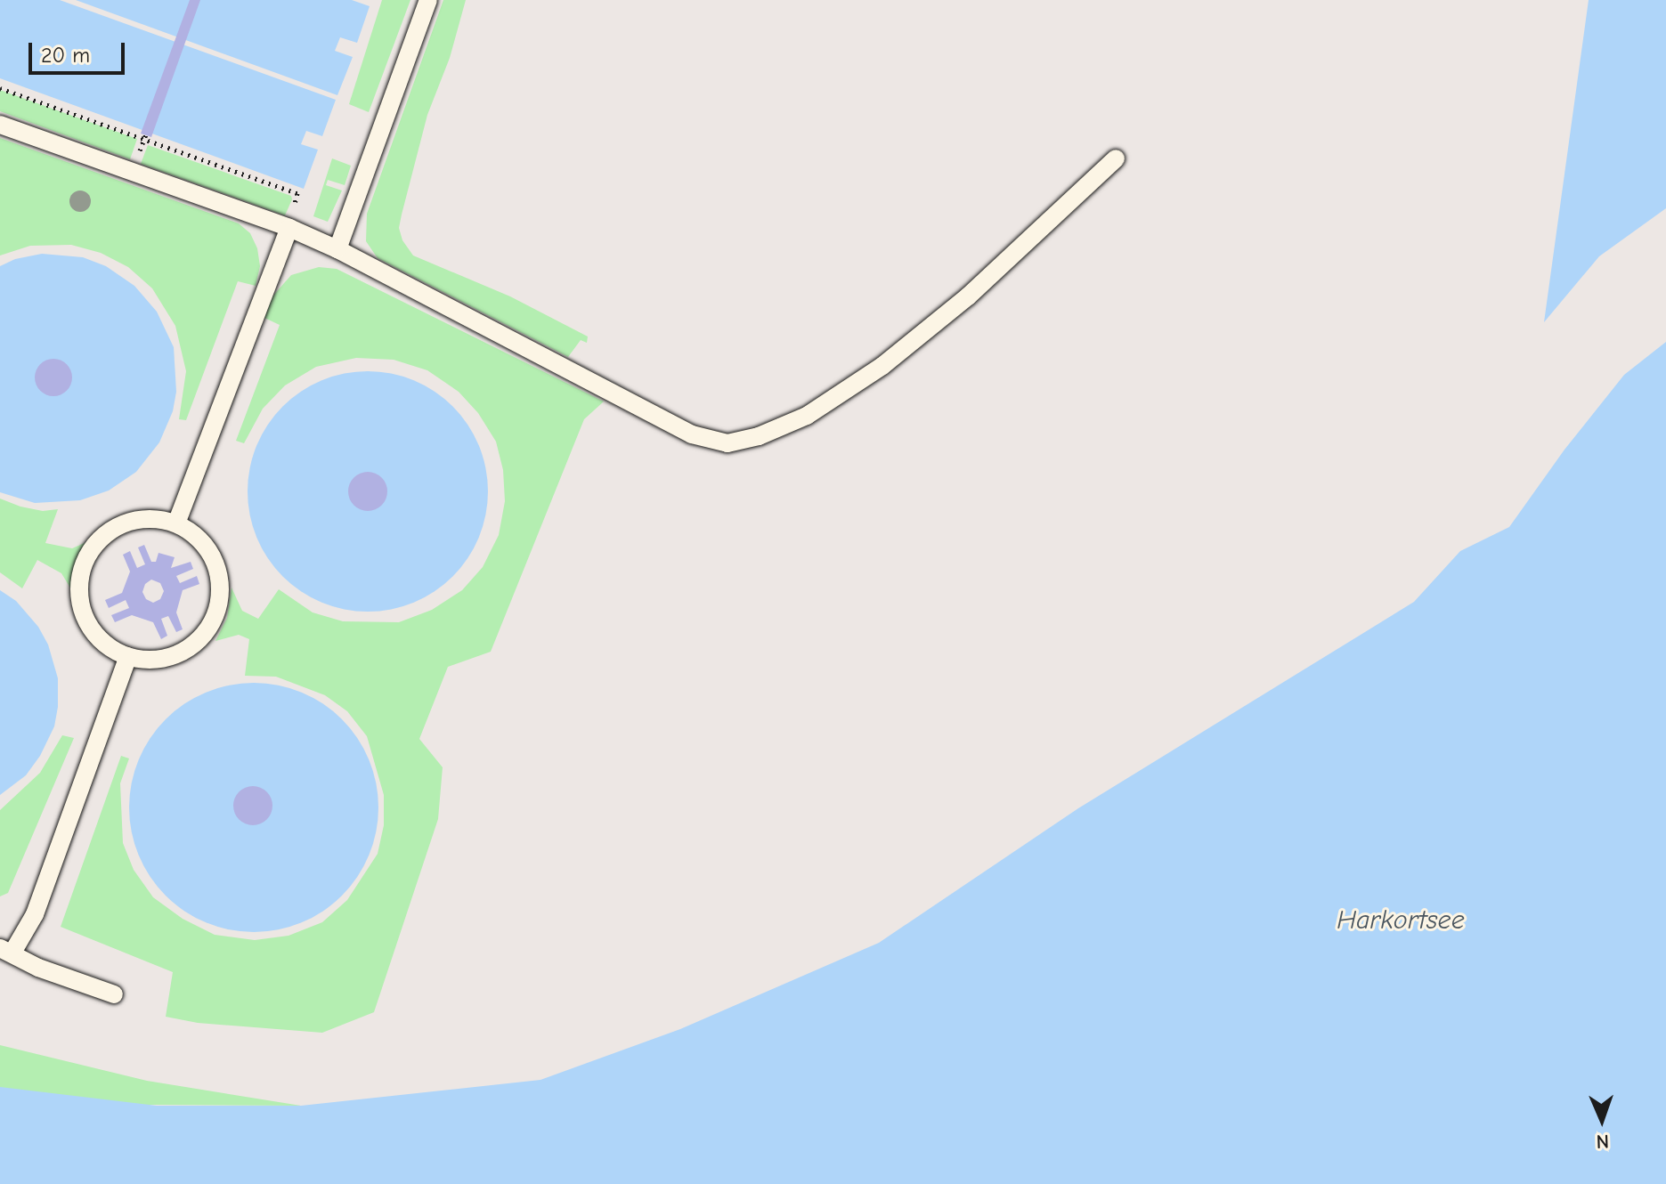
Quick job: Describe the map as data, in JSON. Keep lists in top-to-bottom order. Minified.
{"water":["Harkortsee"],"scale_bar":"20 m","north":"bottom"}
